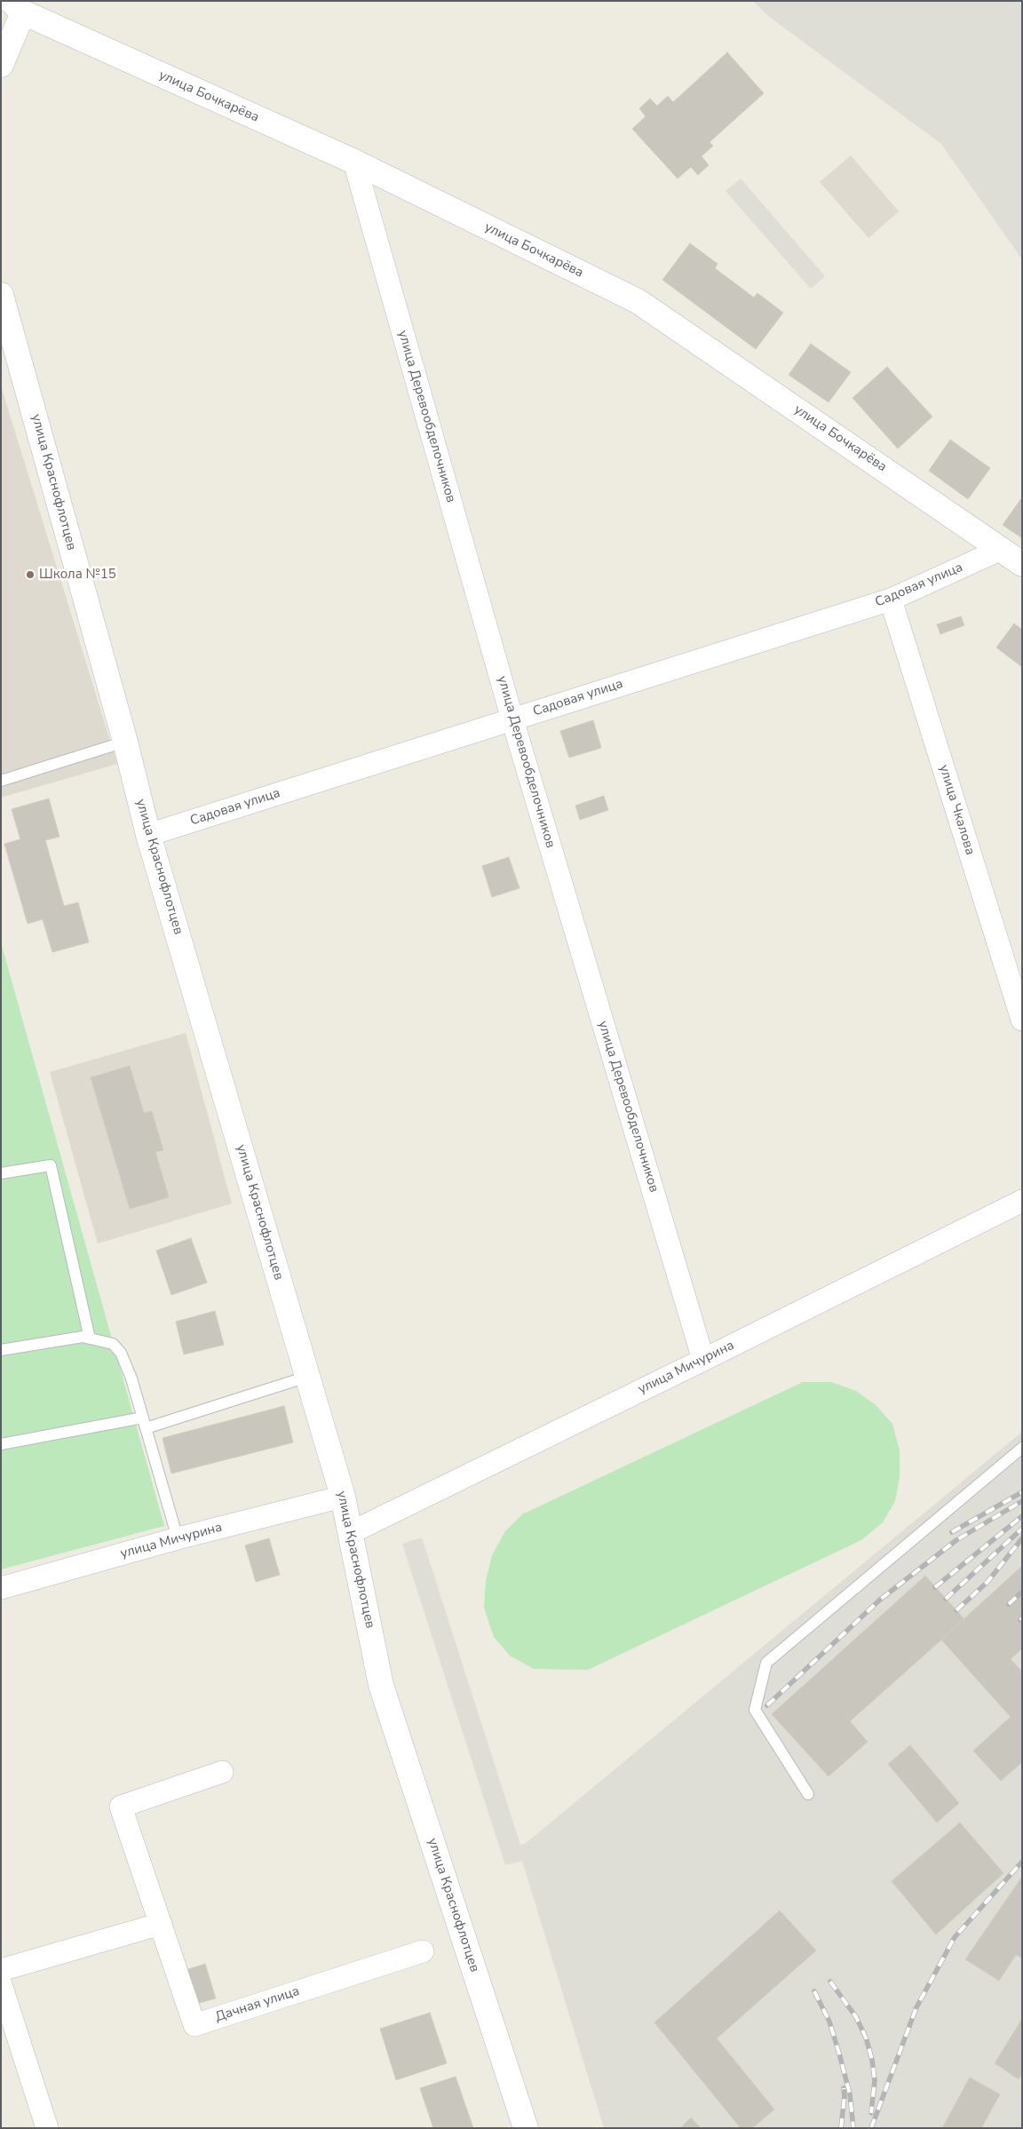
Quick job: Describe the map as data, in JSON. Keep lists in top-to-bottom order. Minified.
{"streets":{"street":["улица Бочкарёва","улица Деревообделочников","улица Краснофлотцев","Садовая улица","улица Чкалова","улица Мичурина","Дачная улица"]},"crossings":[["улица Бочкарёва","улица Деревообделочников"],["улица Бочкарёва","Садовая улица"],["улица Деревообделочников","Садовая улица"],["улица Деревообделочников","улица Мичурина"],["улица Краснофлотцев","Садовая улица"],["улица Краснофлотцев","улица Мичурина"],["Садовая улица","улица Чкалова"]],"places":["Школа №15"]}
